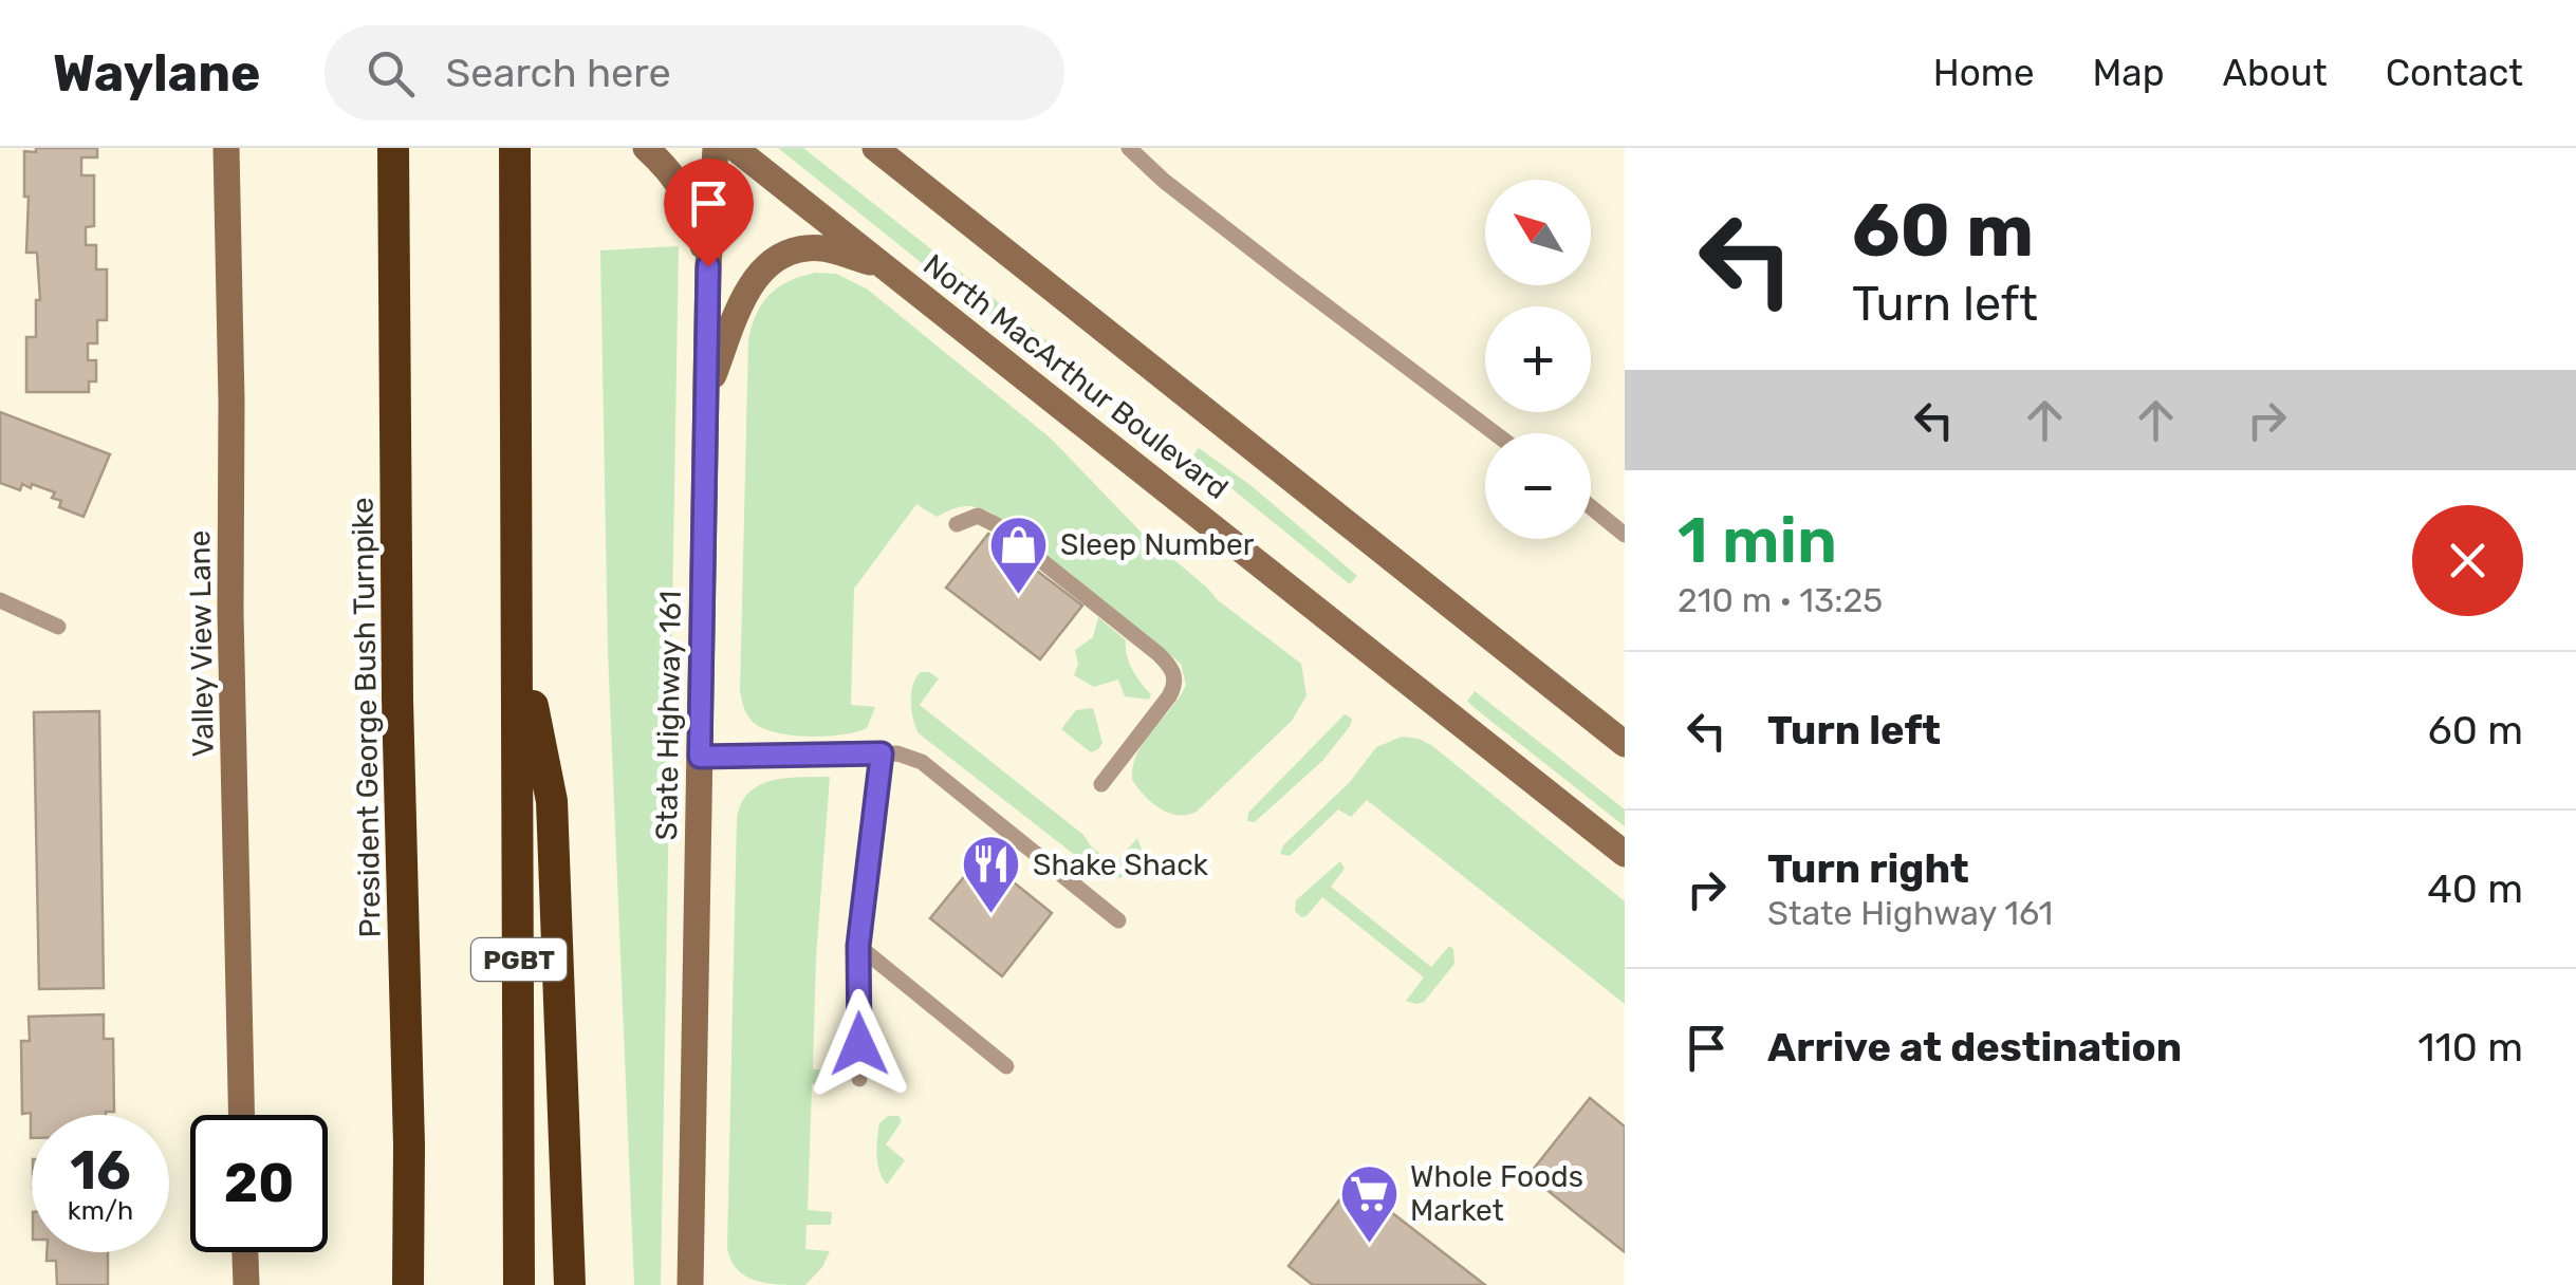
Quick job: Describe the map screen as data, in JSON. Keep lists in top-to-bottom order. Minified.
{"streets":{"highway":["President George Bush Turnpike","PGBT"],"main road":["North MacArthur Boulevard","Valley View Lane","State Highway 161"]},"places":{"shop":["Sleep Number"],"restaurant":["Shake Shack"],"supermarket":["Whole Foods Market"]},"north":"top left","page":{"header":"Waylane","search":"Search here","nav":["Home","Map","About","Contact"],"turn":["60 m","Turn left"],"map_buttons":["+","−"],"heading":["1 min","210 m · 13:25"],"list":[{"name":"Turn left","value":"60 m"},{"name":"Turn right","note":"State Highway 161","value":"40 m"},{"name":"Arrive at destination","value":"110 m"}],"speed":"16 km/h","limit":"20"}}
